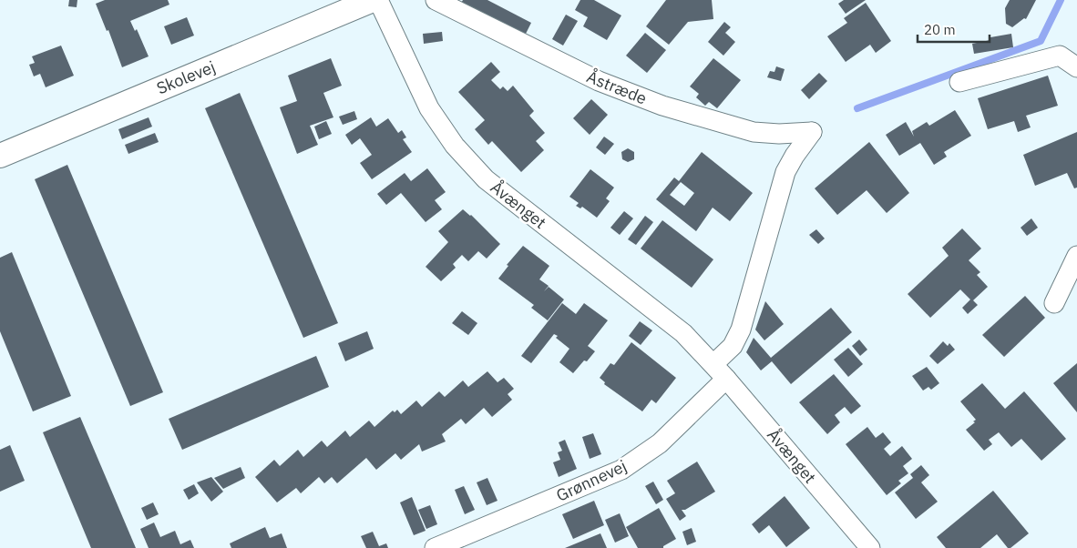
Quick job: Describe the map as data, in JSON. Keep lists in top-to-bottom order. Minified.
{"streets":{"street":["Skolevej","Åstræde","Åvænget","Grønnevej"]},"crossings":[["Åstræde","Åvænget"],["Åstræde","Grønnevej"],["Åvænget","Grønnevej"]],"scale_bar":"20 m"}
